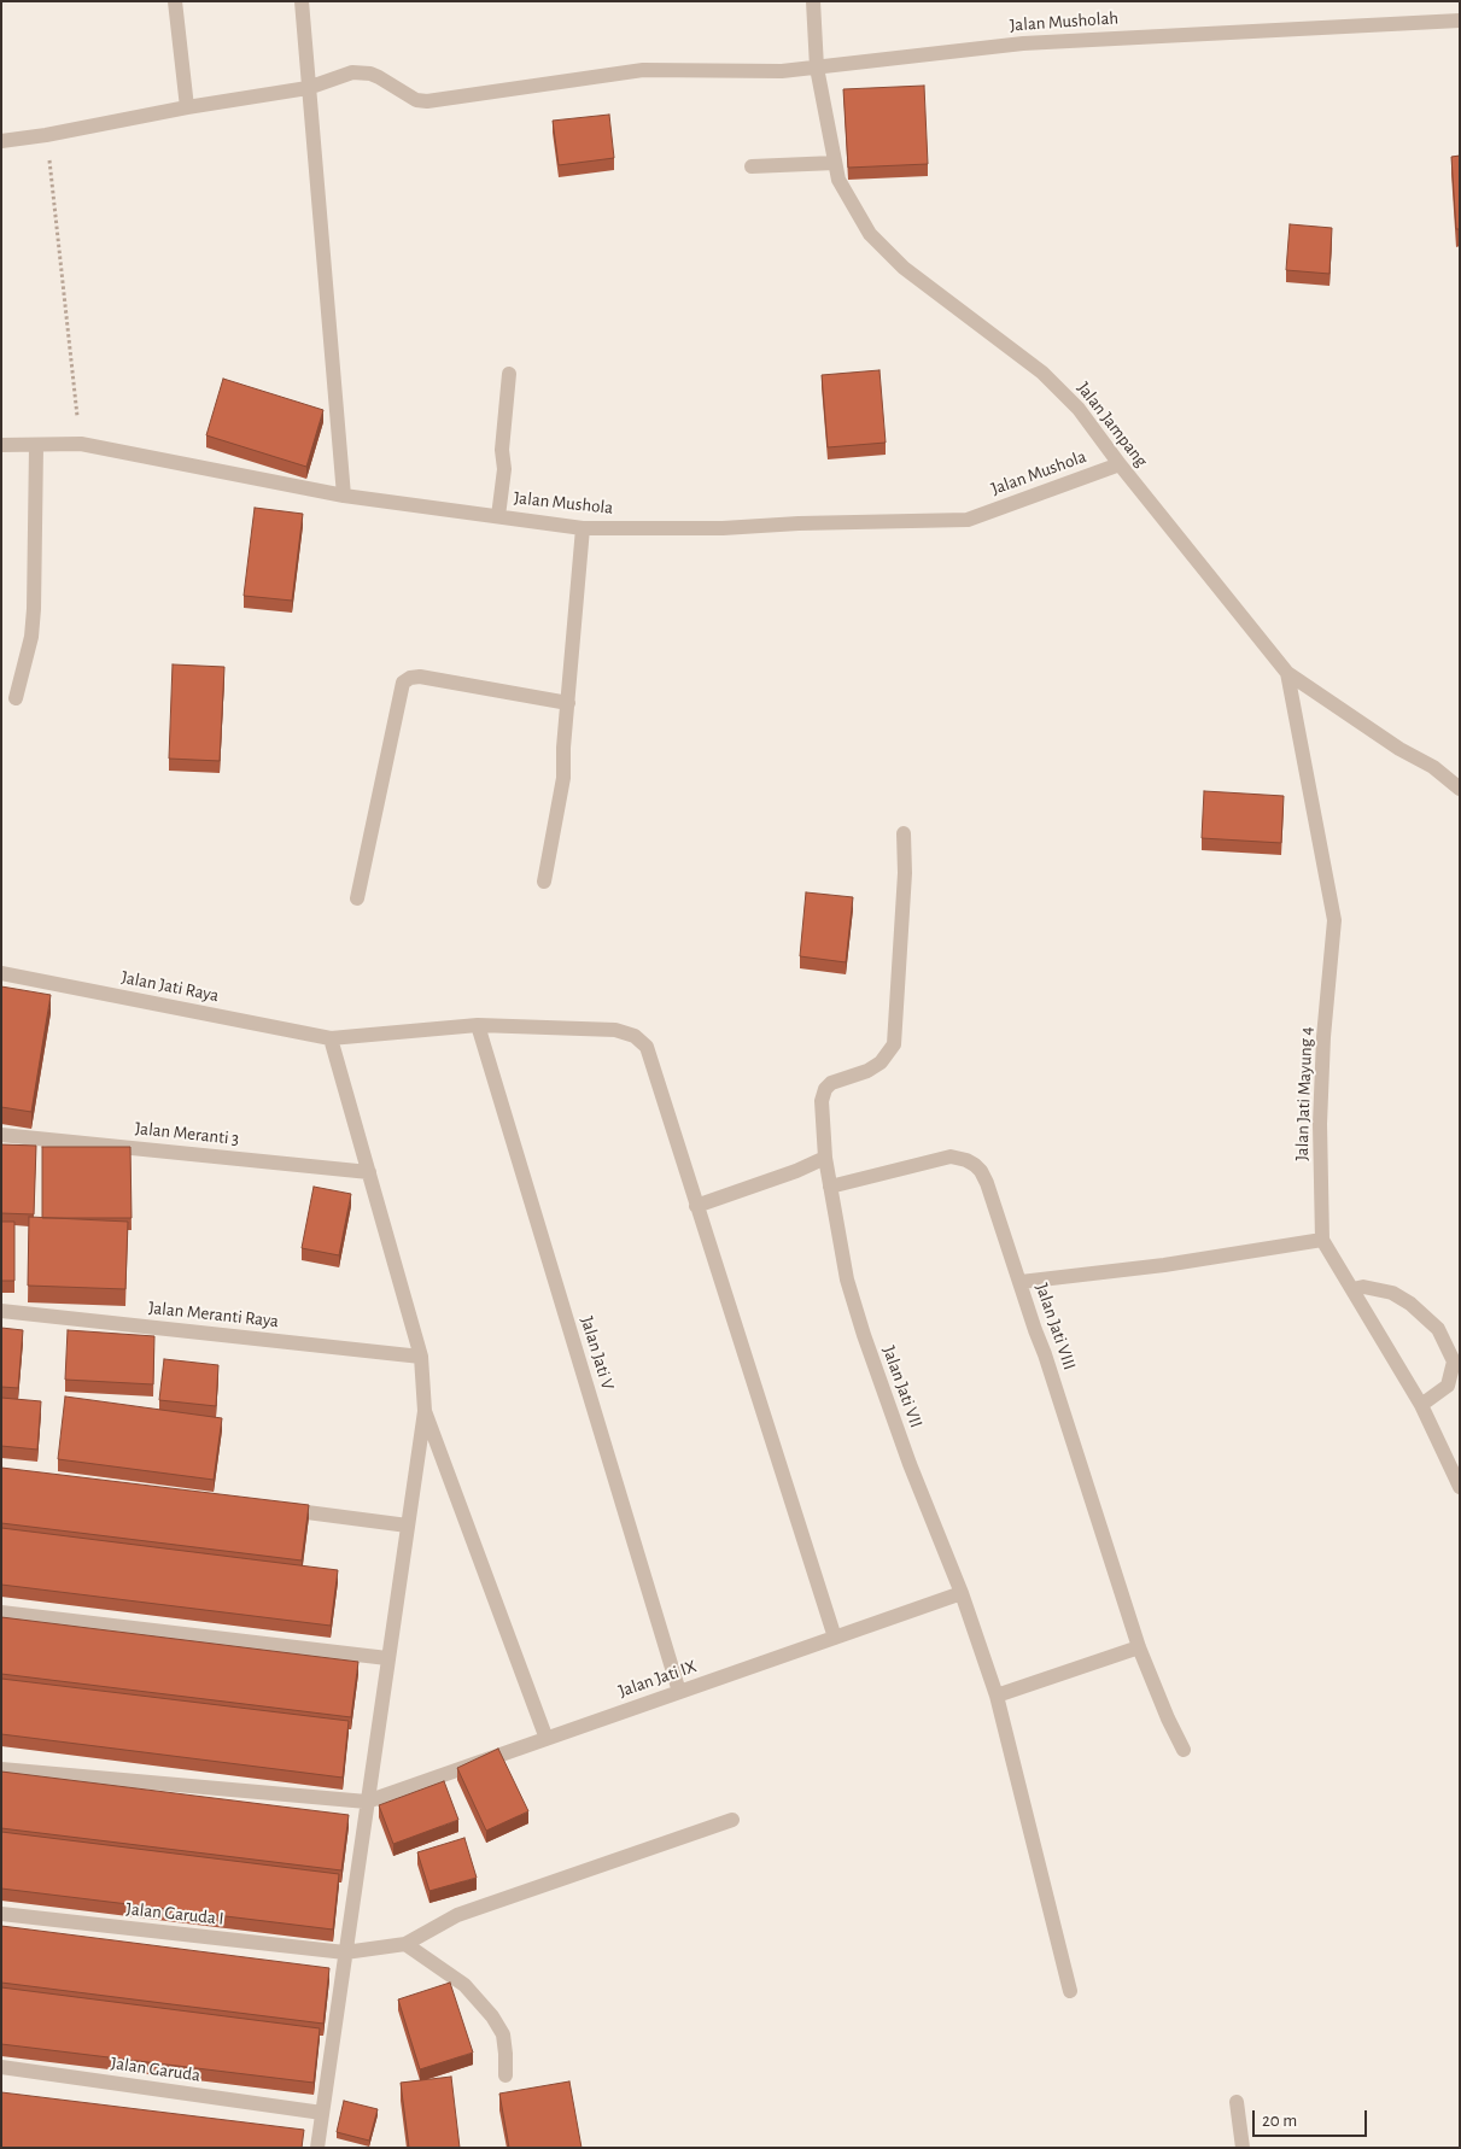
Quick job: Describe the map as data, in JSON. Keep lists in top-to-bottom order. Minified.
{"streets":{"street":["Jalan Musholah","Jalan Jampang","Jalan Mushola","Jalan Jati Raya","Jalan Jati Mayung 4","Jalan Meranti 3","Jalan Meranti Raya","Jalan Jati VIII","Jalan Jati V","Jalan Jati VII","Jalan Jati IX","Jalan Garuda I","Jalan Garuda"]},"crossings":[["Jalan Musholah","Jalan Jampang"],["Jalan Jampang","Jalan Mushola"],["Jalan Jampang","Jalan Jati Mayung 4"],["Jalan Jati Raya","Jalan Jati V"],["Jalan Jati Raya","Jalan Jati IX"],["Jalan Jati VIII","Jalan Jati VII"],["Jalan Jati V","Jalan Jati IX"],["Jalan Jati VII","Jalan Jati IX"]],"scale_bar":"20 m"}
